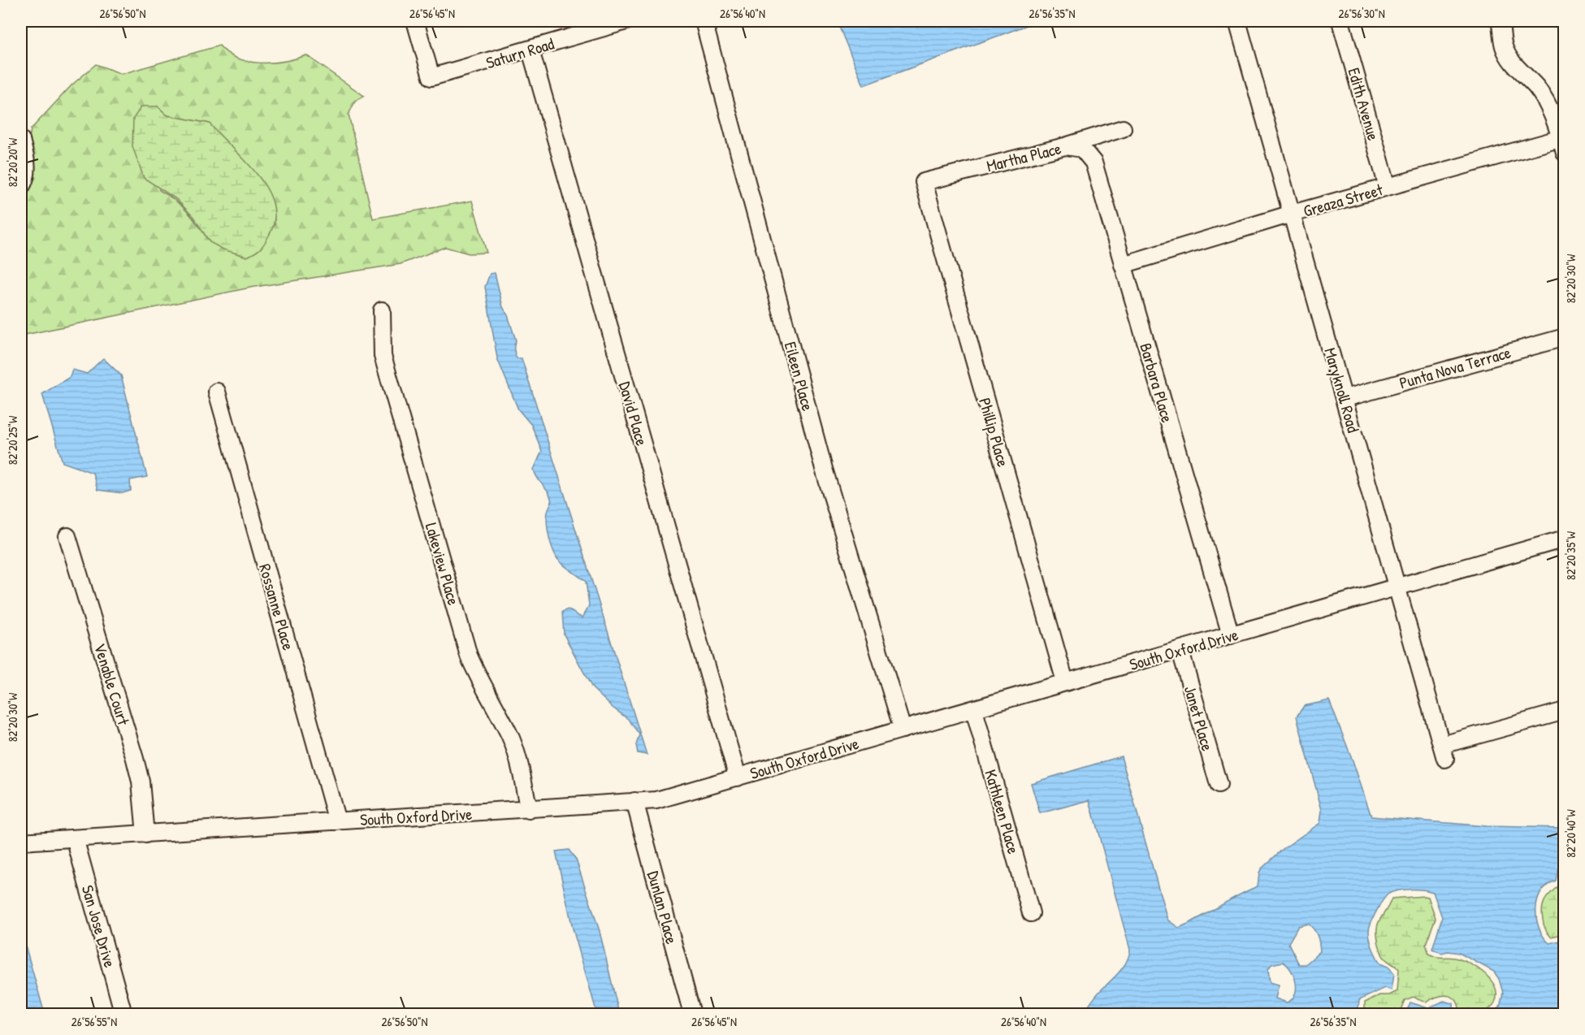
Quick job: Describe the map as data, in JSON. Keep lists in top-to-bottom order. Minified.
{"streets":{"street":["Saturn Road","Edith Avenue","Martha Place","Greaza Street","Punta Nova Terrace","Eileen Place","Barbara Place","Maryknoll Road","David Place","Phillip Place","Lakeview Place","Rossanne Place","South Oxford Drive","Venable Court","Janet Place","Kathleen Place","Dunlan Place","San Jose Drive"]},"crossings":[["Saturn Road","David Place"],["Edith Avenue","Greaza Street"],["Martha Place","Barbara Place"],["Martha Place","Phillip Place"],["Greaza Street","Barbara Place"],["Greaza Street","Maryknoll Road"],["Punta Nova Terrace","Maryknoll Road"],["Eileen Place","South Oxford Drive"],["Barbara Place","South Oxford Drive"],["Maryknoll Road","South Oxford Drive"],["David Place","South Oxford Drive"],["Phillip Place","South Oxford Drive"],["Lakeview Place","South Oxford Drive"],["Rossanne Place","South Oxford Drive"],["South Oxford Drive","Venable Court"],["South Oxford Drive","Janet Place"],["South Oxford Drive","Kathleen Place"],["South Oxford Drive","Dunlan Place"],["South Oxford Drive","San Jose Drive"]],"coordinates":["26°56'50\"N","26°56'45\"N","26°56'40\"N","26°56'35\"N","26°56'30\"N","82°20'20\"W","82°20'30\"W","82°20'25\"W","82°20'35\"W","82°20'40\"W","26°56'55\"N"]}
